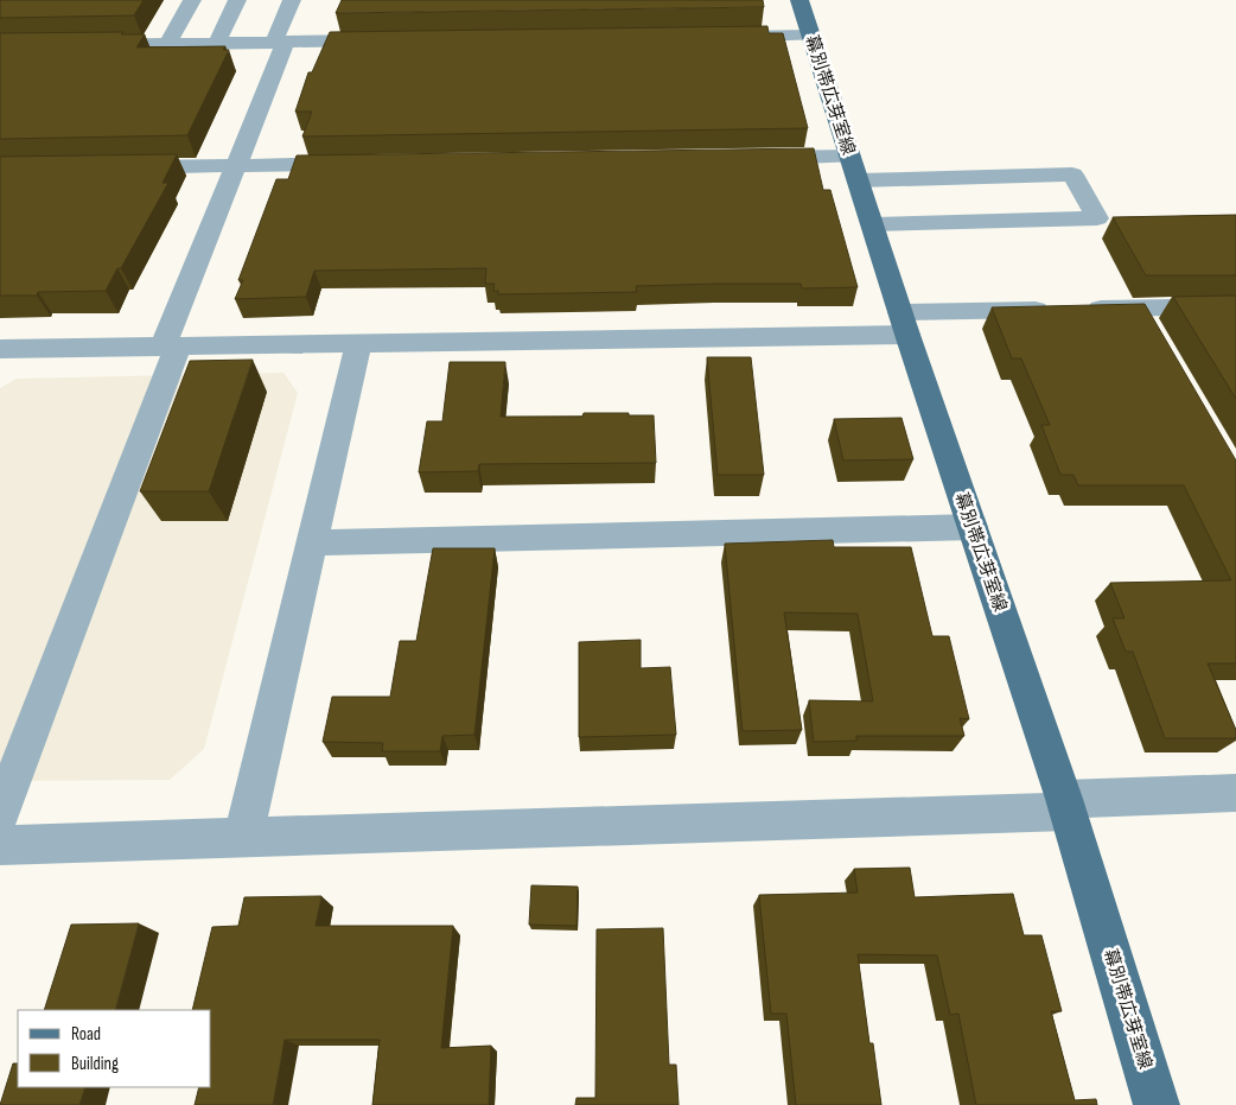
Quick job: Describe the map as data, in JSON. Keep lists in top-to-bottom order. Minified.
{"streets":{"main road":["幕別帯広芽室線"]},"legend":["Road","Building"]}
